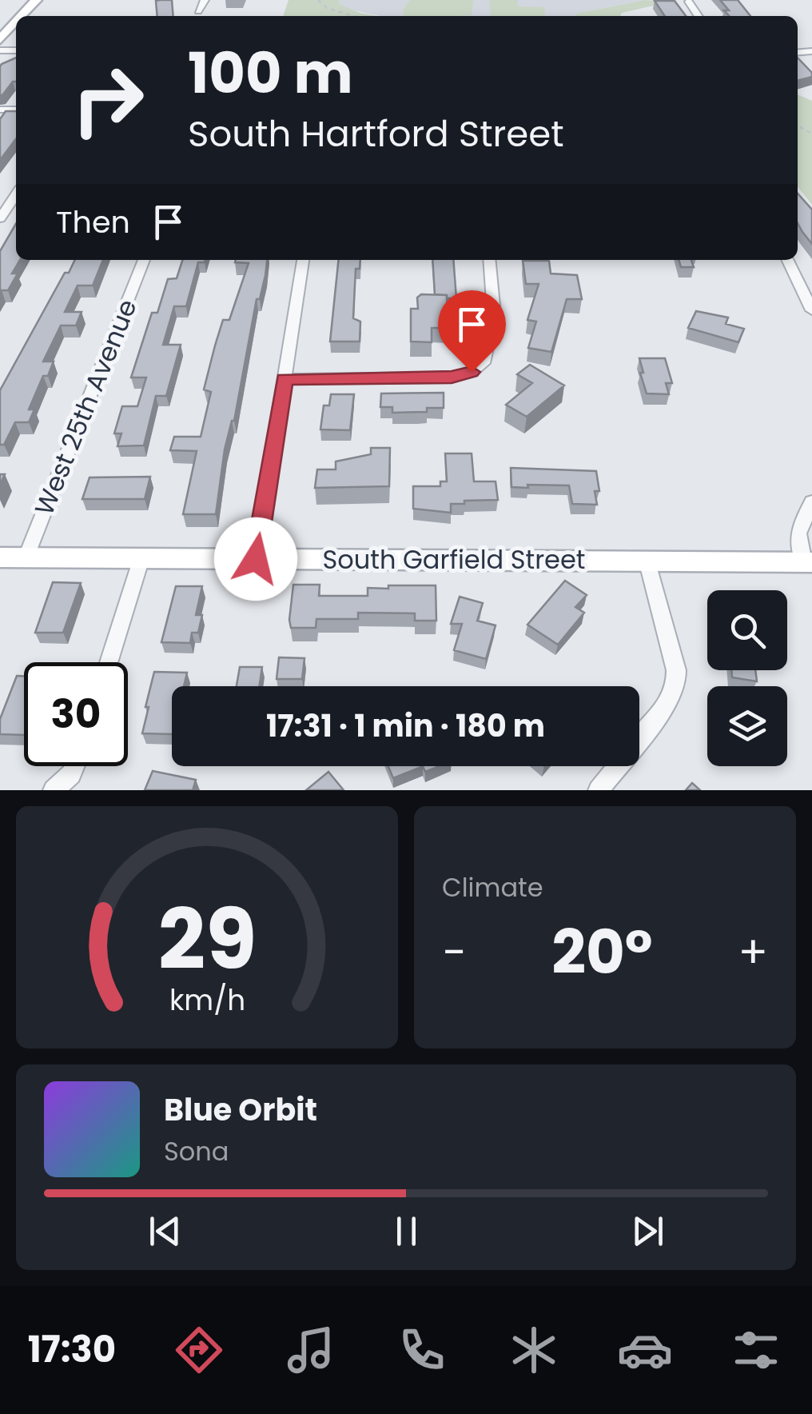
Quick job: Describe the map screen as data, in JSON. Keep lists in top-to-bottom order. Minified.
{"streets":{"street":["West 25th Avenue","South Garfield Street"]},"crossings":[["West 25th Avenue","South Garfield Street"]],"page":{"turn":["100 m","South Hartford Street"],"then":"Then","limit":"30","trip":"17:31 · 1 min · 180 m","tile":"Climate","heat":["−","20°","+"],"song":["Blue Orbit","Sona"],"tabs":"17:30","gauge":["29","km/h"]}}
